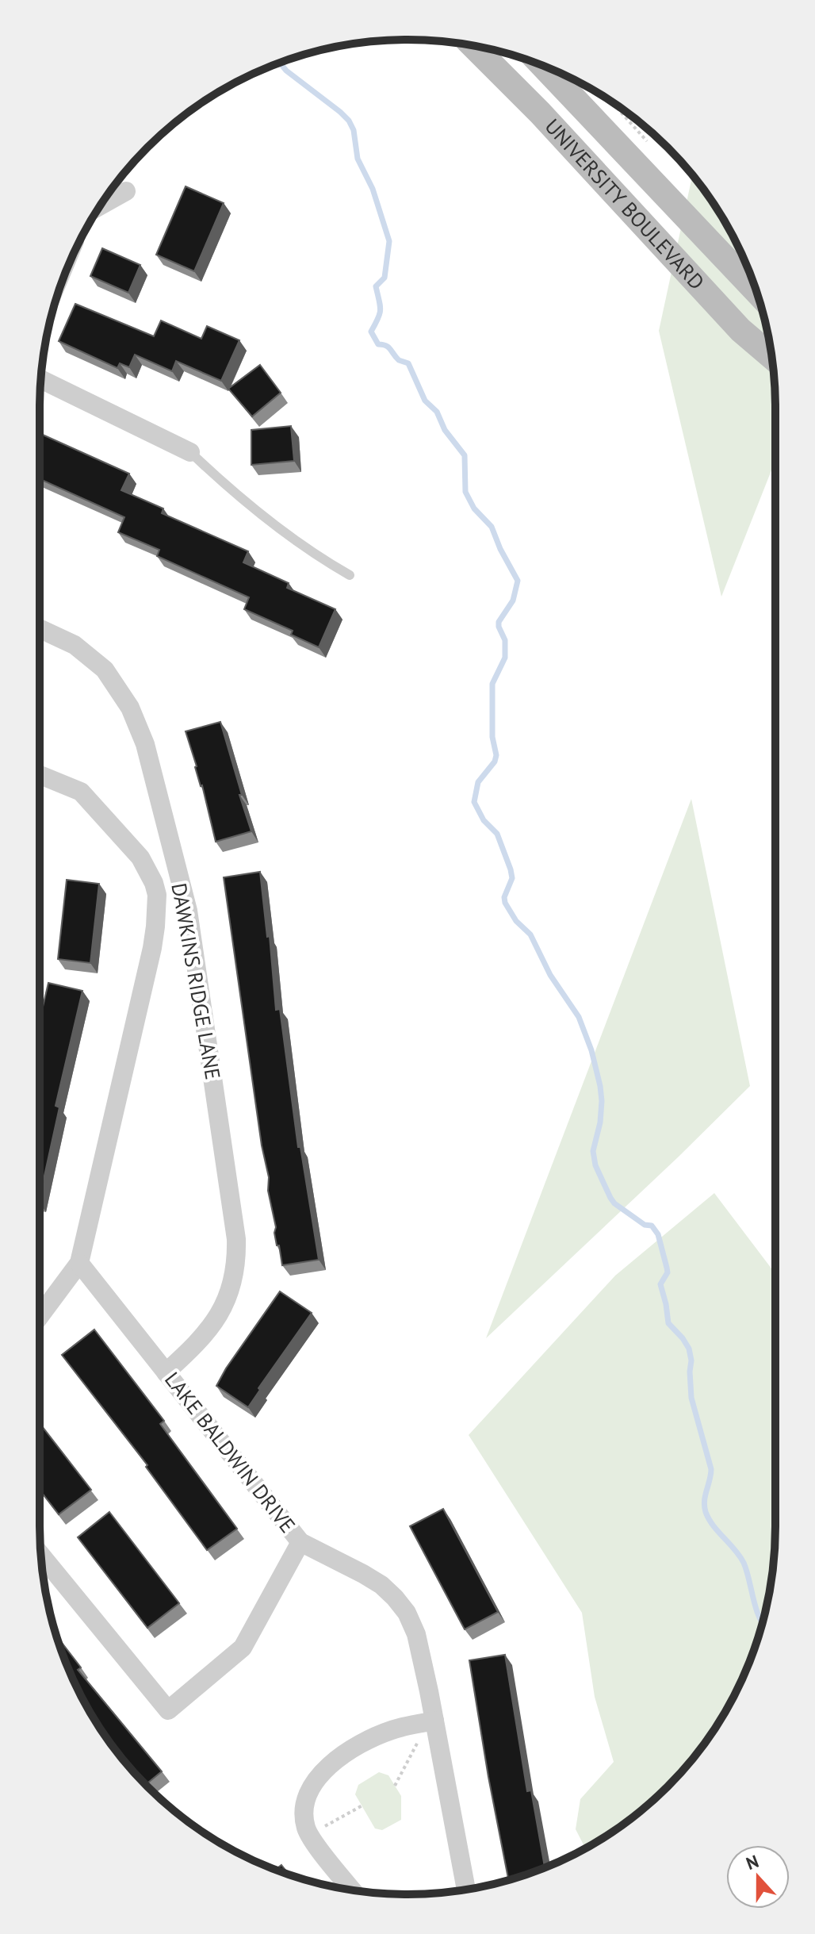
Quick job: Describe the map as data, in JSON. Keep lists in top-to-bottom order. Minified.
{"streets":{"main road":["UNIVERSITY BOULEVARD"],"street":["DAWKINS RIDGE LANE","LAKE BALDWIN DRIVE"]},"crossings":[["DAWKINS RIDGE LANE","LAKE BALDWIN DRIVE"]],"north":"top"}
